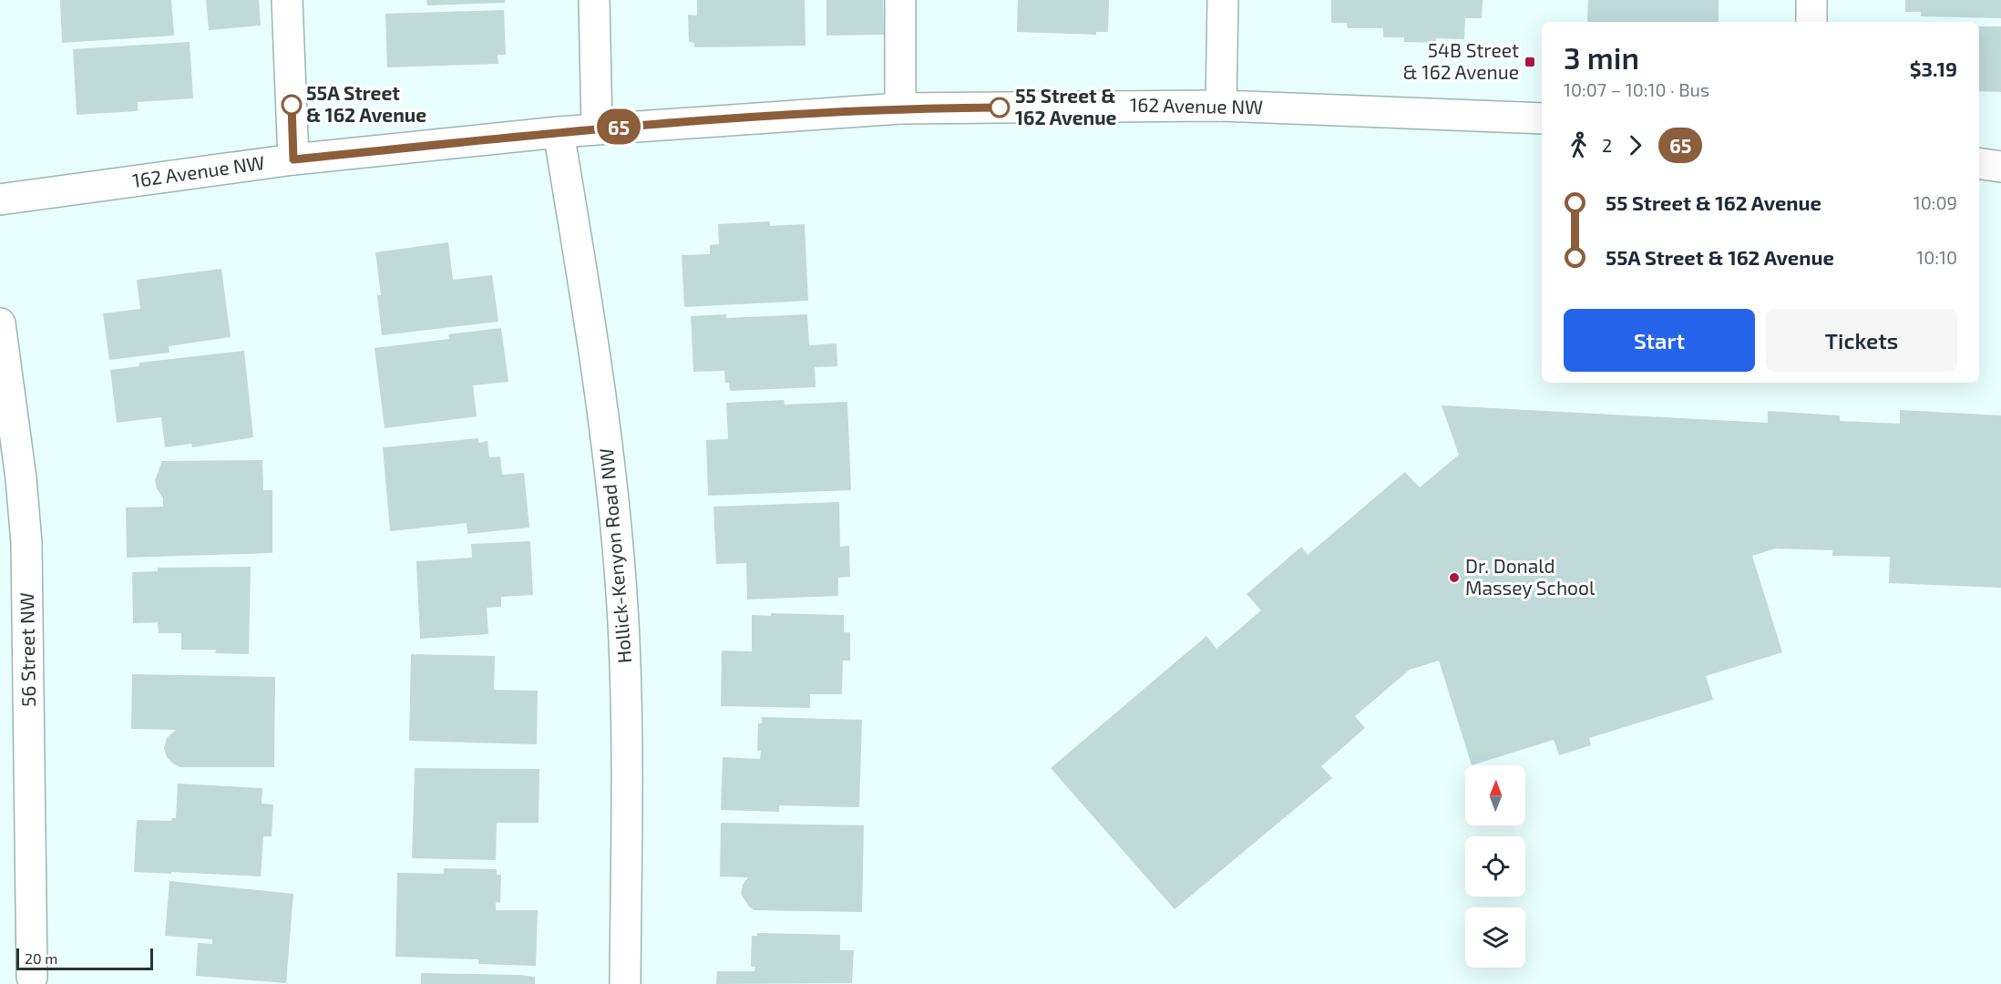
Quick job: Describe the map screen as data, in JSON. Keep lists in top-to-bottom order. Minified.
{"streets":{"street":["162 Avenue NW","Hollick-Kenyon Road NW","56 Street NW"]},"crossings":[["162 Avenue NW","Hollick-Kenyon Road NW"]],"places":{"transit":["54B Street & 162 Avenue"],"other":["55A Street & 162 Avenue","55 Street & 162 Avenue","Dr. Donald Massey School"]},"lines":["bus line 65"],"scale_bar":"20 m","north":"top","page":{"on_map":"65","heading":["3 min","10:07 – 10:10 · Bus","$3.19"],"legs":["2","65"],"list":[{"name":"55 Street & 162 Avenue","value":"10:09"},{"name":"55A Street & 162 Avenue","value":"10:10"}],"buttons":["Start","Tickets"],"scale":"20 m"}}
